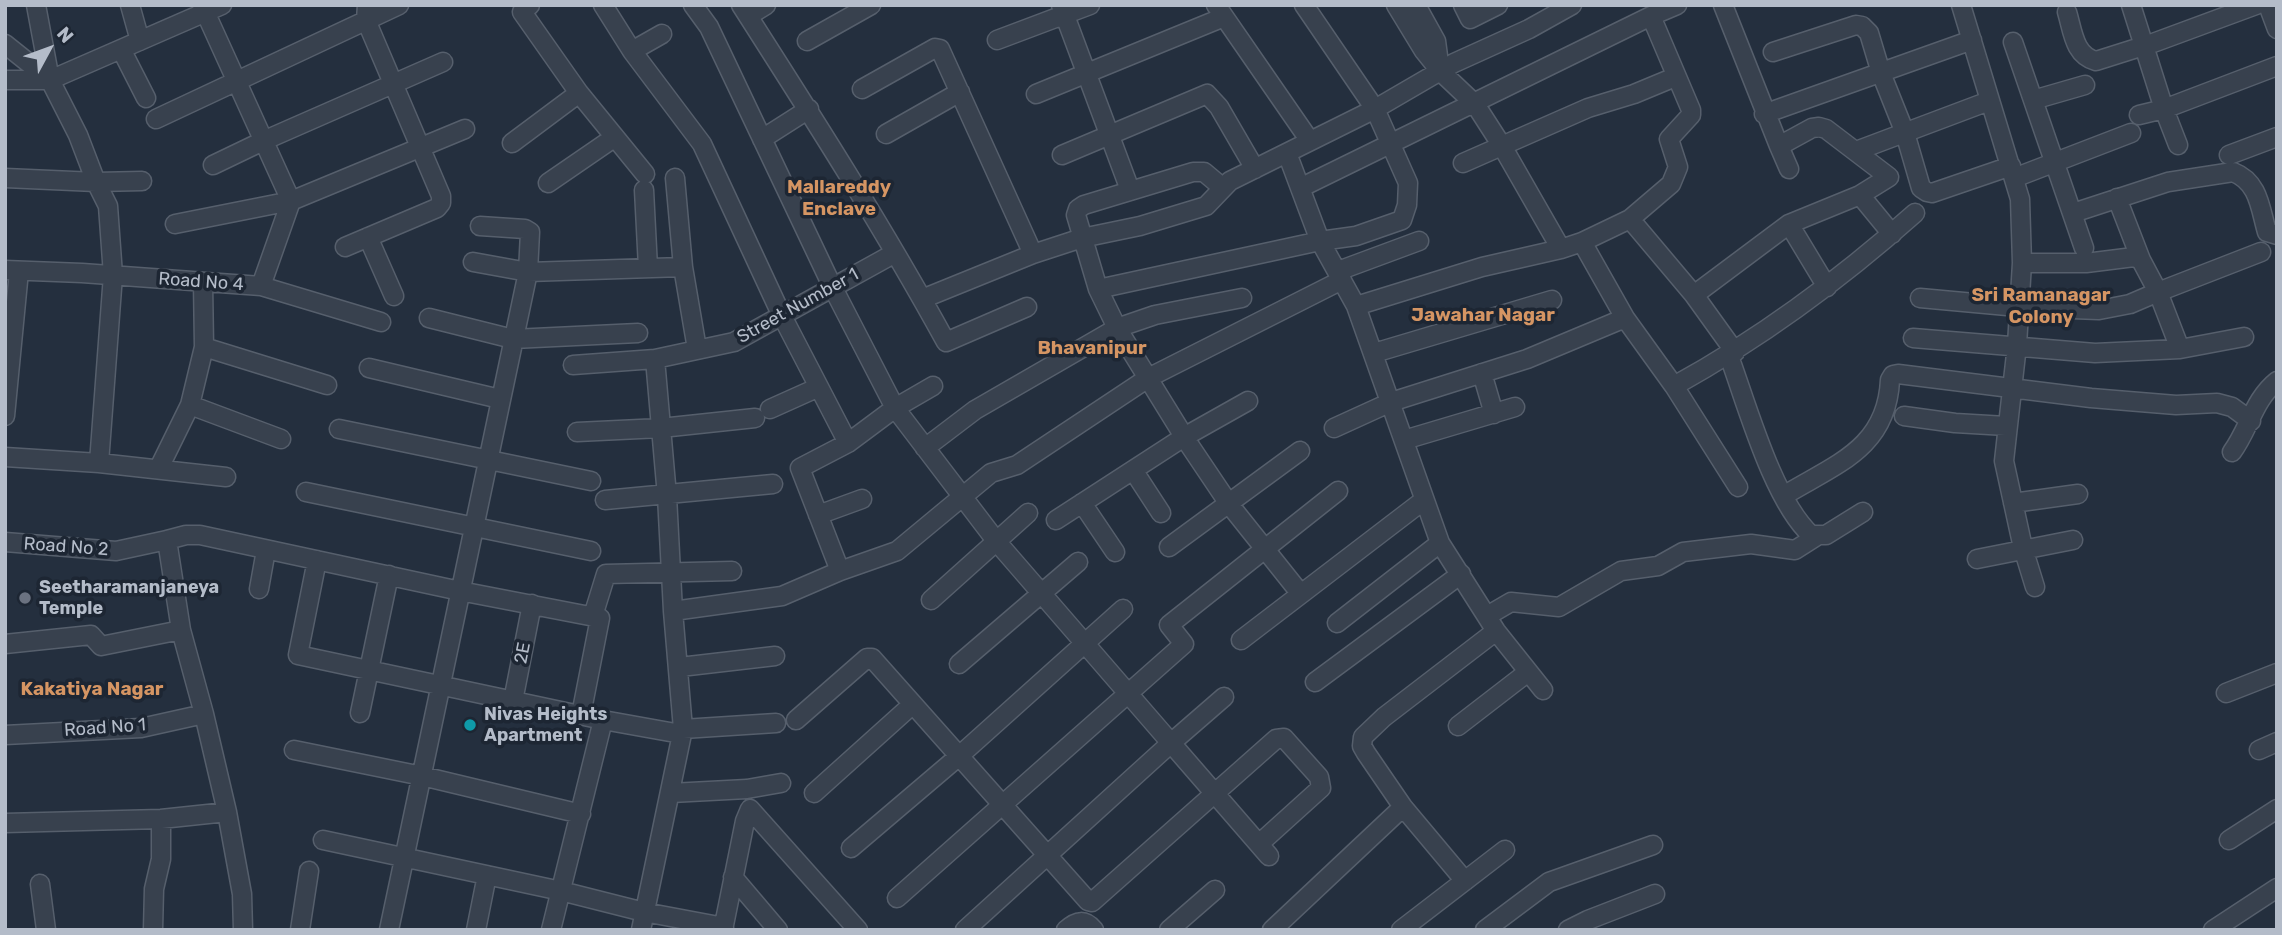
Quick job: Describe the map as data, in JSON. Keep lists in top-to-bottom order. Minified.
{"streets":{"street":["Road No 4","Street Number 1","Road No 2","2E","Road No 1"]},"districts":["Mallareddy Enclave","Sri Ramanagar Colony","Jawahar Nagar","Bhavanipur","Kakatiya Nagar"],"places":["Seetharamanjaneya Temple","Nivas Heights Apartment"],"north":"top right"}
